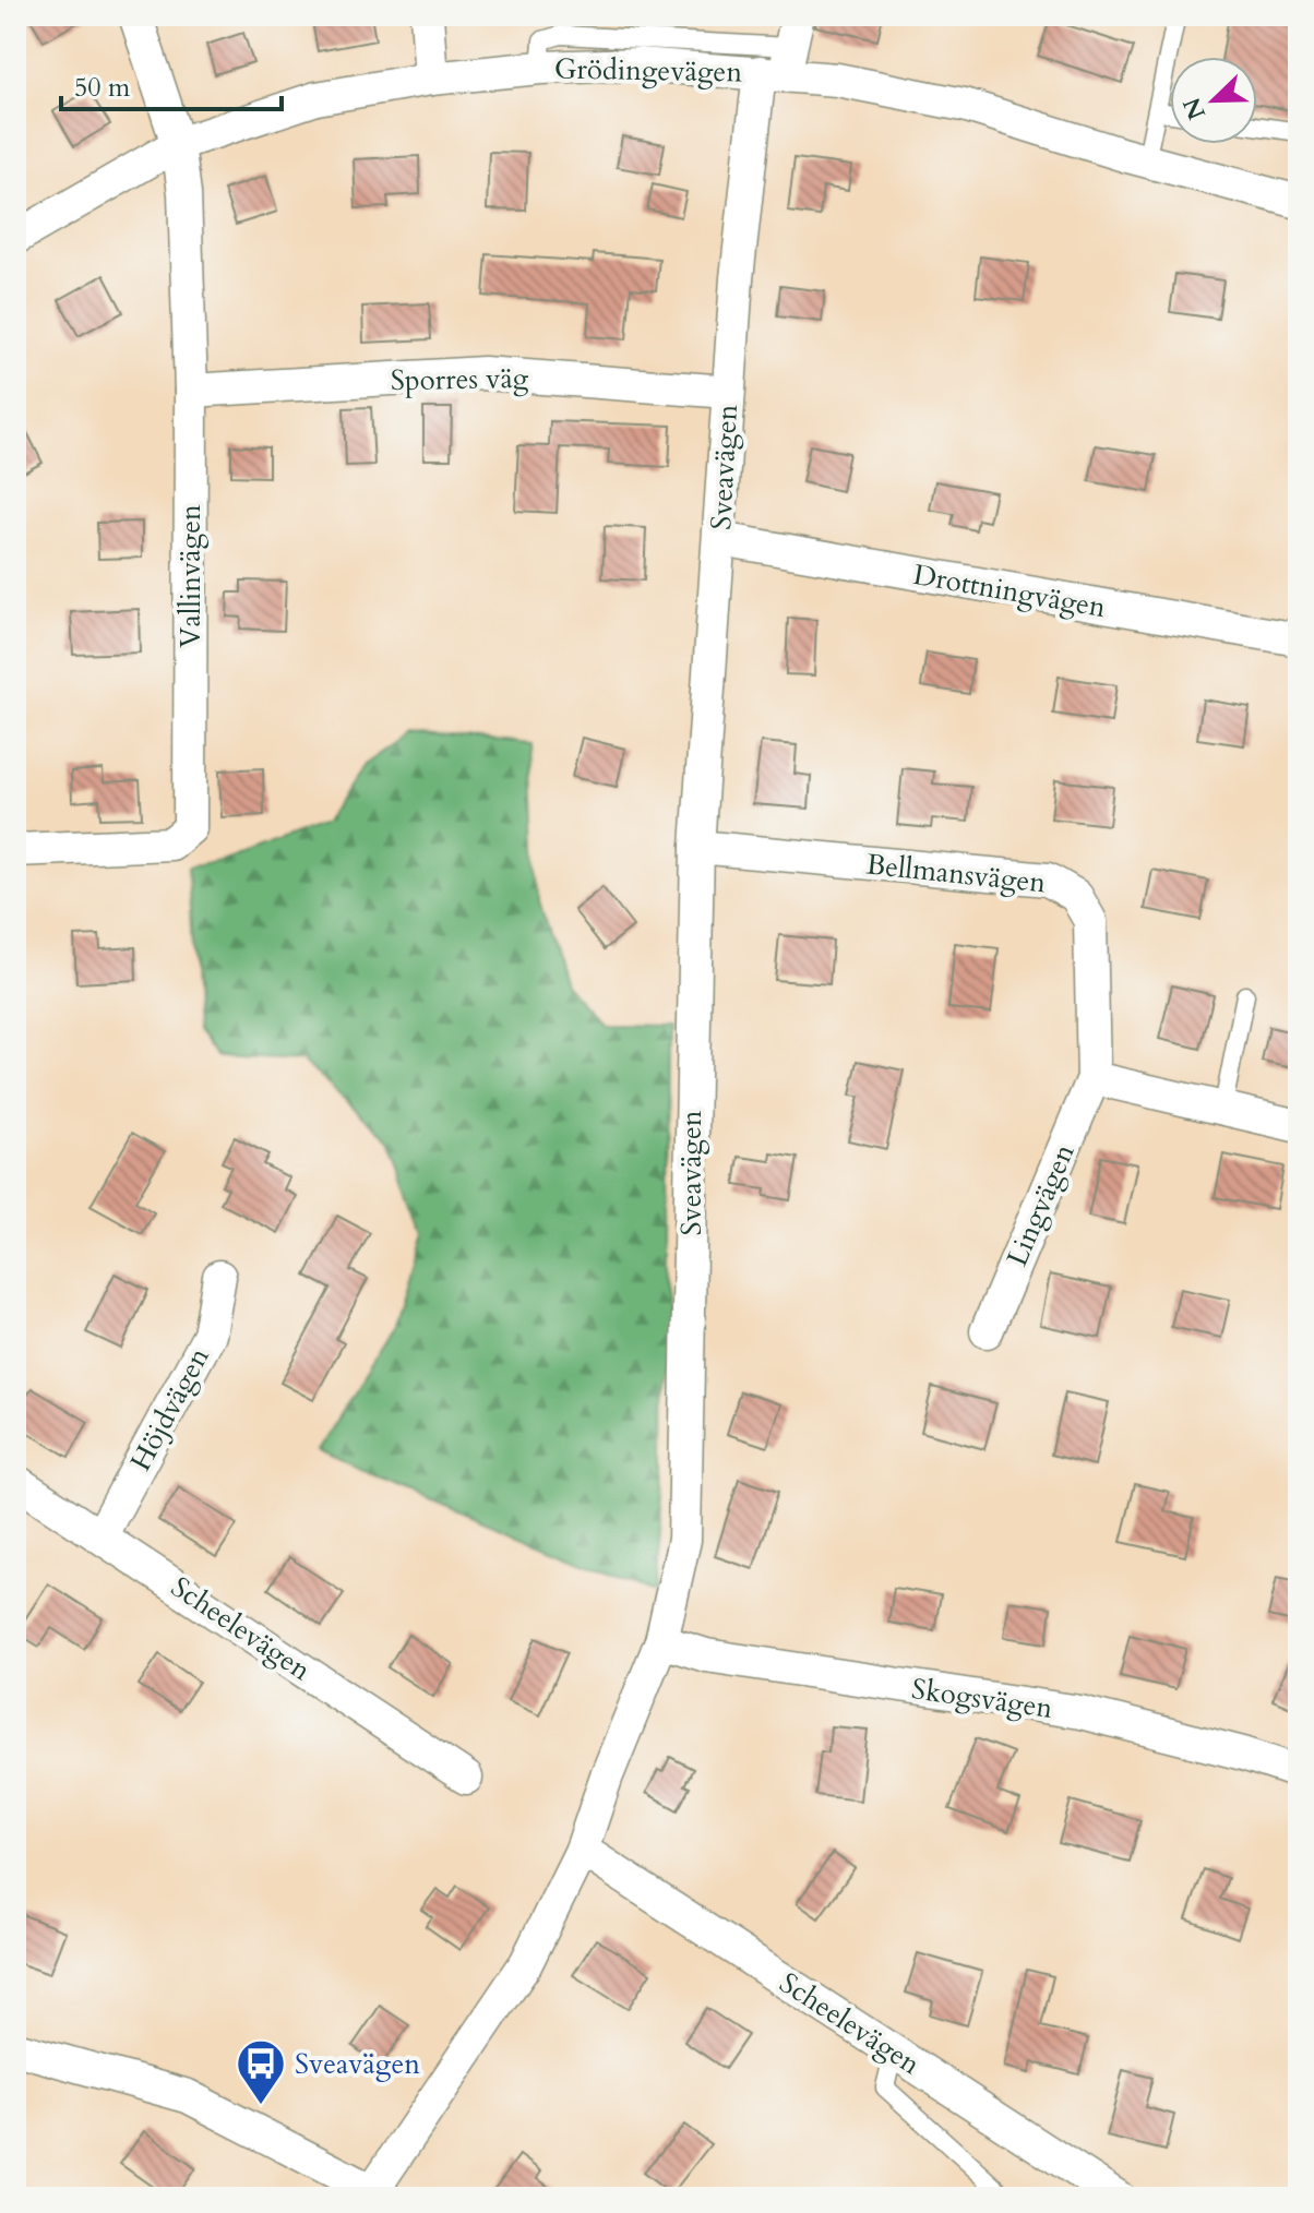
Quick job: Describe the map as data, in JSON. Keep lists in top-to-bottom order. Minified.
{"streets":{"street":["Grödingevägen","Sporres väg","Sveavägen","Vallinvägen","Drottningvägen","Bellmansvägen","Lingvägen","Höjdvägen","Scheelevägen","Skogsvägen"]},"crossings":[["Grödingevägen","Sveavägen"],["Grödingevägen","Vallinvägen"],["Sporres väg","Sveavägen"],["Sporres väg","Vallinvägen"],["Sveavägen","Drottningvägen"],["Sveavägen","Bellmansvägen"],["Sveavägen","Scheelevägen"],["Sveavägen","Skogsvägen"],["Bellmansvägen","Lingvägen"],["Höjdvägen","Scheelevägen"]],"places":{"bus stop":["Sveavägen"]},"scale_bar":"50 m","north":"bottom left"}
